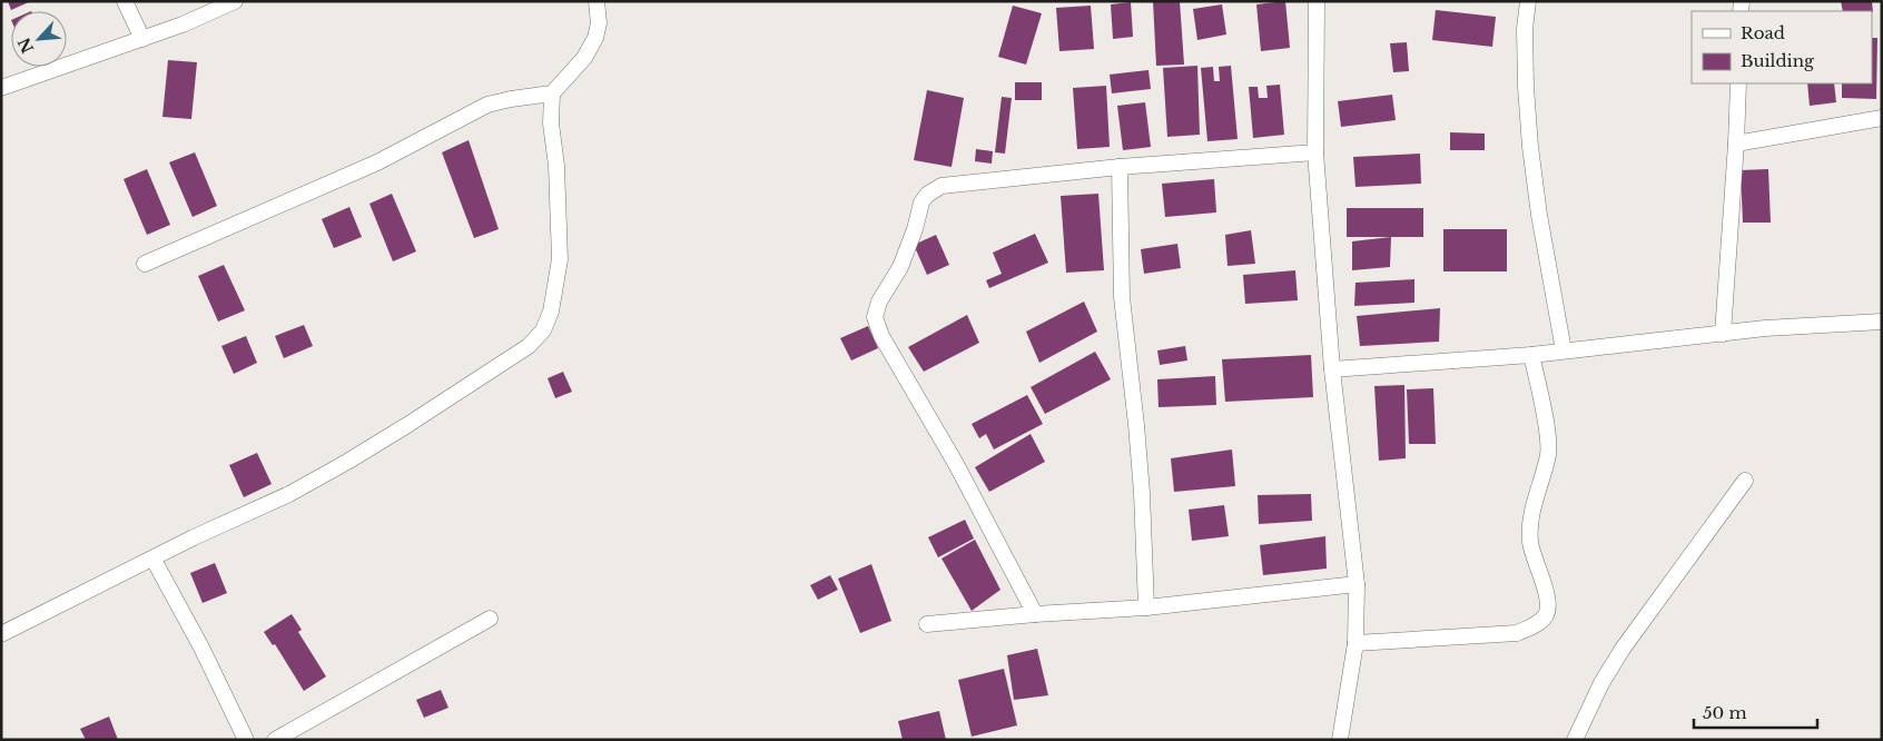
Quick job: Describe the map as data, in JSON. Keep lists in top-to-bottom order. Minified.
{"legend":["Road","Building"],"scale_bar":"50 m","north":"bottom left"}
